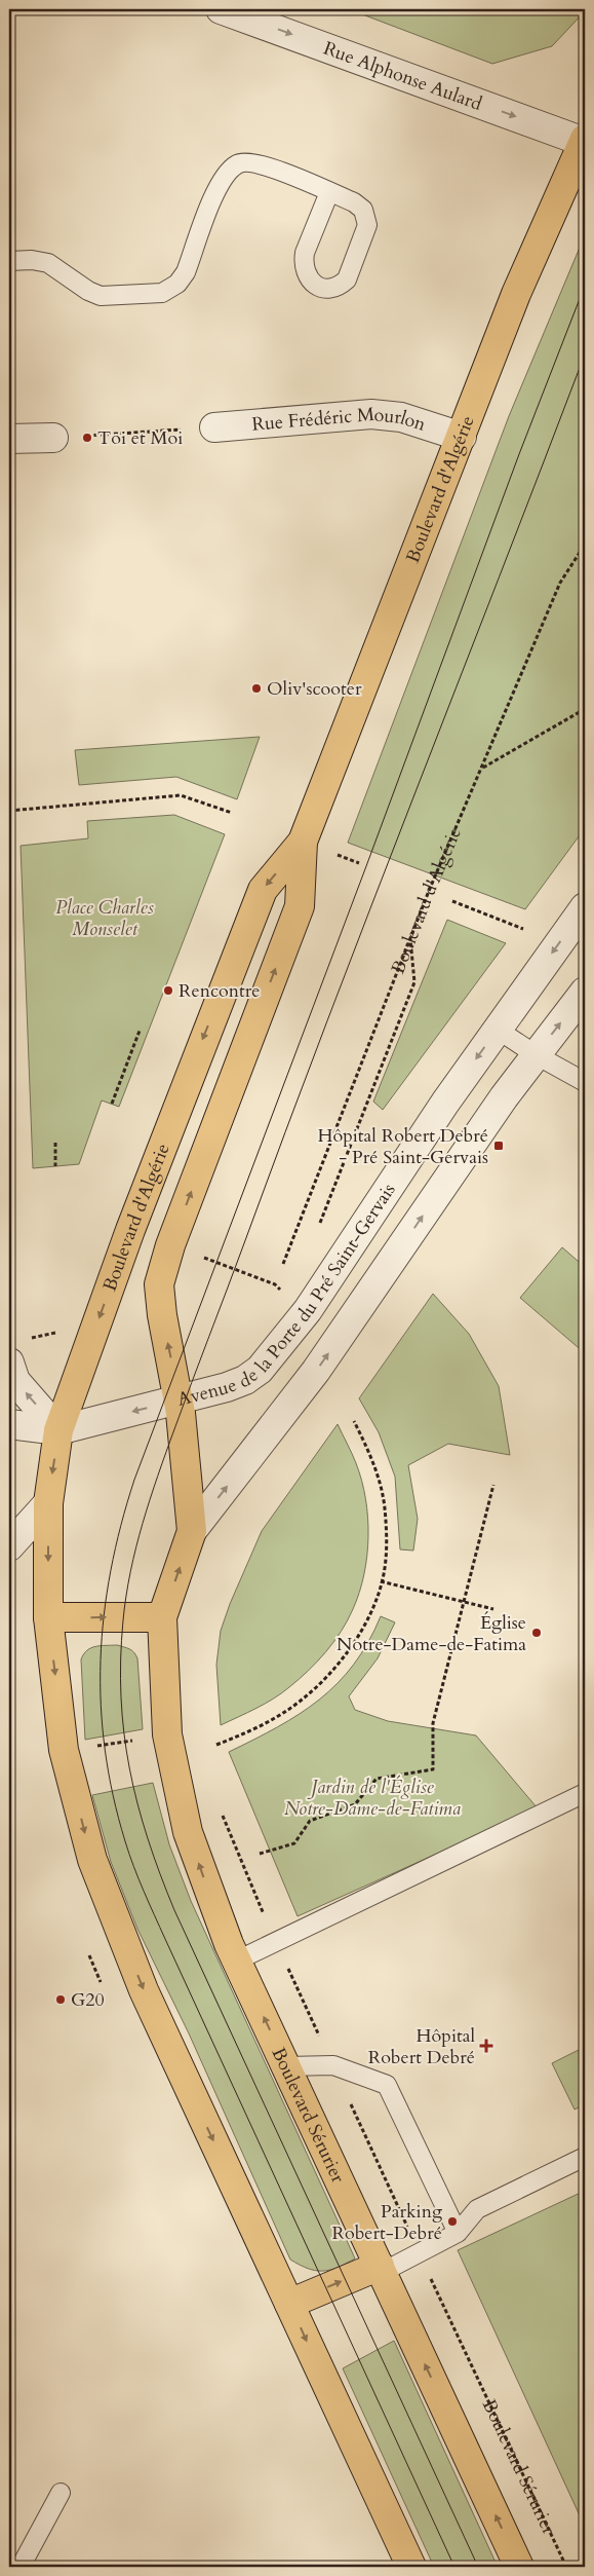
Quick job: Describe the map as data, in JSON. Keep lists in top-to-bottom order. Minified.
{"streets":{"main road":["Boulevard d'Algérie","Boulevard Sérurier"],"street":["Rue Alphonse Aulard","Rue Frédéric Mourlon","Avenue de la Porte du Pré Saint-Gervais"]},"crossings":[["Rue Alphonse Aulard","Boulevard d'Algérie"],["Rue Frédéric Mourlon","Boulevard d'Algérie"],["Boulevard d'Algérie","Avenue de la Porte du Pré Saint-Gervais"],["Boulevard d'Algérie","Boulevard Sérurier"],["Avenue de la Porte du Pré Saint-Gervais","Boulevard Sérurier"]],"one_way":["Rue Alphonse Aulard"],"parks":["Place Charles Monselet","Jardin de l'Église Notre-Dame-de-Fatima"],"places":{"other":["Toi et Moi","Oliv'scooter","Rencontre","Église Notre-Dame-de-Fatima","G20","Parking Robert-Debré"],"transit":["Hôpital Robert Debré - Pré Saint-Gervais"],"health":["Hôpital Robert Debré"]}}
